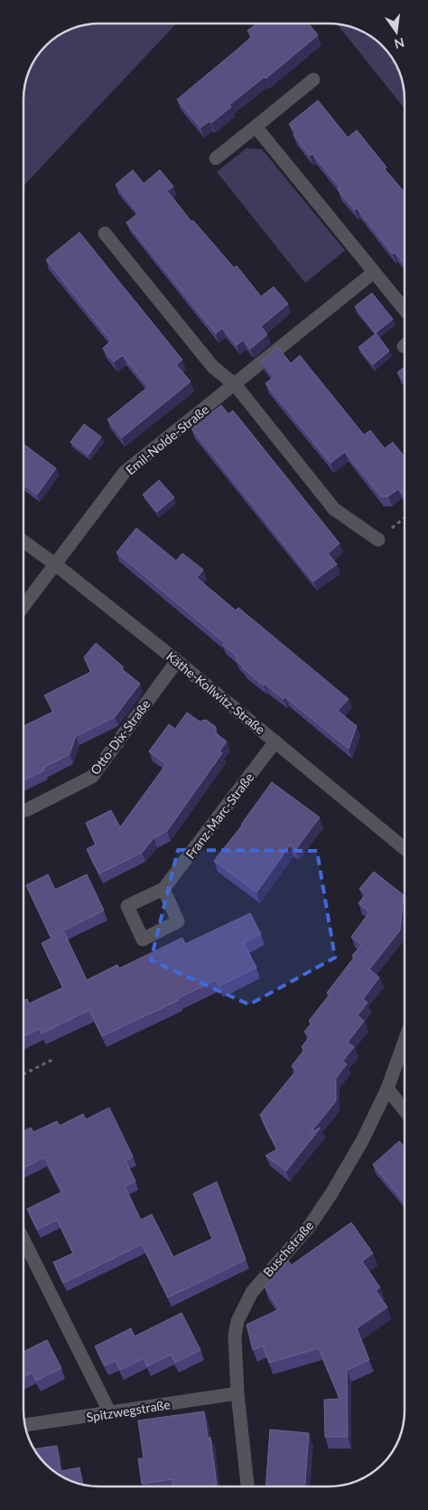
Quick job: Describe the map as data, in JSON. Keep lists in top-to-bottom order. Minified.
{"streets":{"street":["Emil-Nolde-Straße","Käthe-Kollwitz-Straße","Otto-Dix-Straße","Franz-Marc-Straße","Buschstraße","Spitzwegstraße"]},"crossings":[["Emil-Nolde-Straße","Käthe-Kollwitz-Straße"],["Käthe-Kollwitz-Straße","Otto-Dix-Straße"],["Käthe-Kollwitz-Straße","Franz-Marc-Straße"],["Buschstraße","Spitzwegstraße"]],"north":"bottom"}
